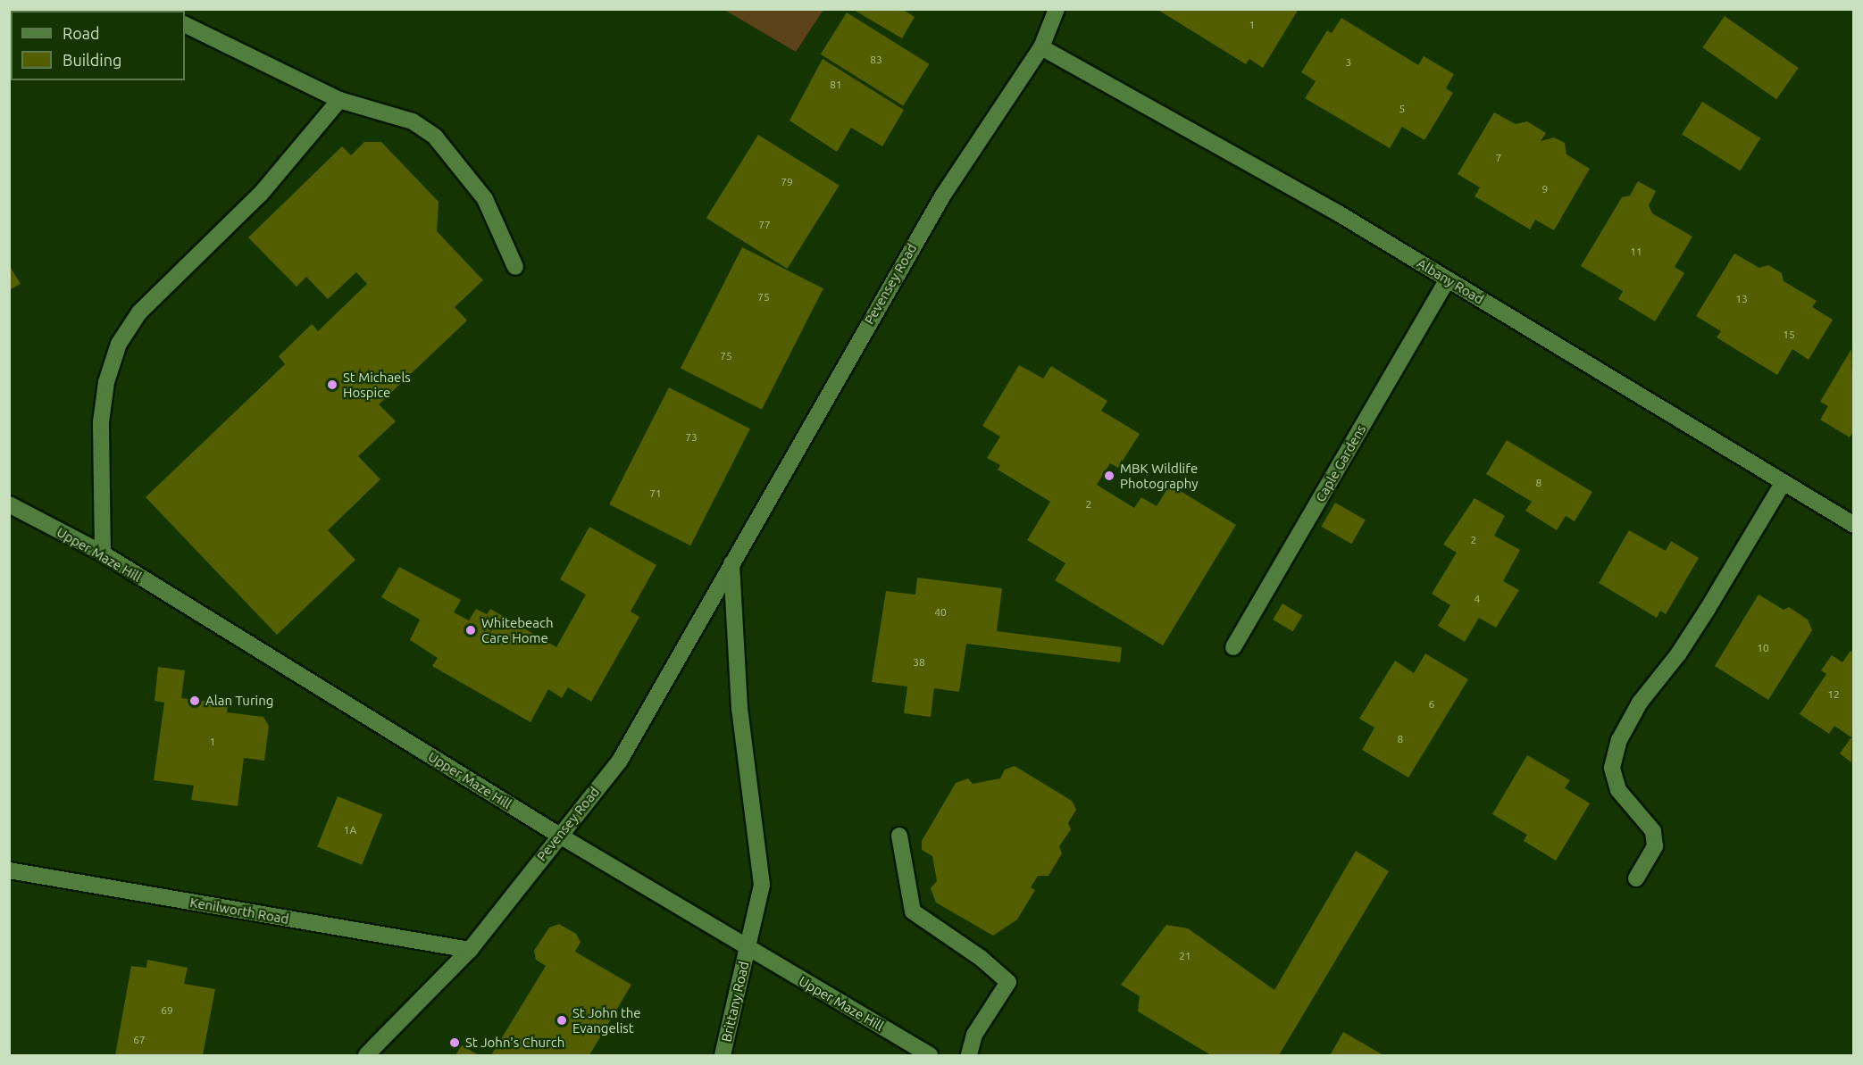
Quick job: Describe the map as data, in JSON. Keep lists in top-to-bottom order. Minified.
{"streets":{"street":["Albany Road","Pevensey Road","Caple Gardens","Upper Maze Hill","Kenilworth Road","Brittany Road"]},"crossings":[["Albany Road","Pevensey Road"],["Albany Road","Caple Gardens"],["Pevensey Road","Upper Maze Hill"],["Pevensey Road","Kenilworth Road"],["Upper Maze Hill","Brittany Road"]],"places":["St Michaels Hospice","MBK Wildlife Photography","Whitebeach Care Home","Alan Turing","St John the Evangelist","St John's Church"],"house_numbers":["1","83","3","81","5","7","79","9","77","11","75","13","15","75","73","8","71","2","2","4","40","10","38","12","6","8","1","1A","21","69","67"],"legend":["Road","Building"]}
